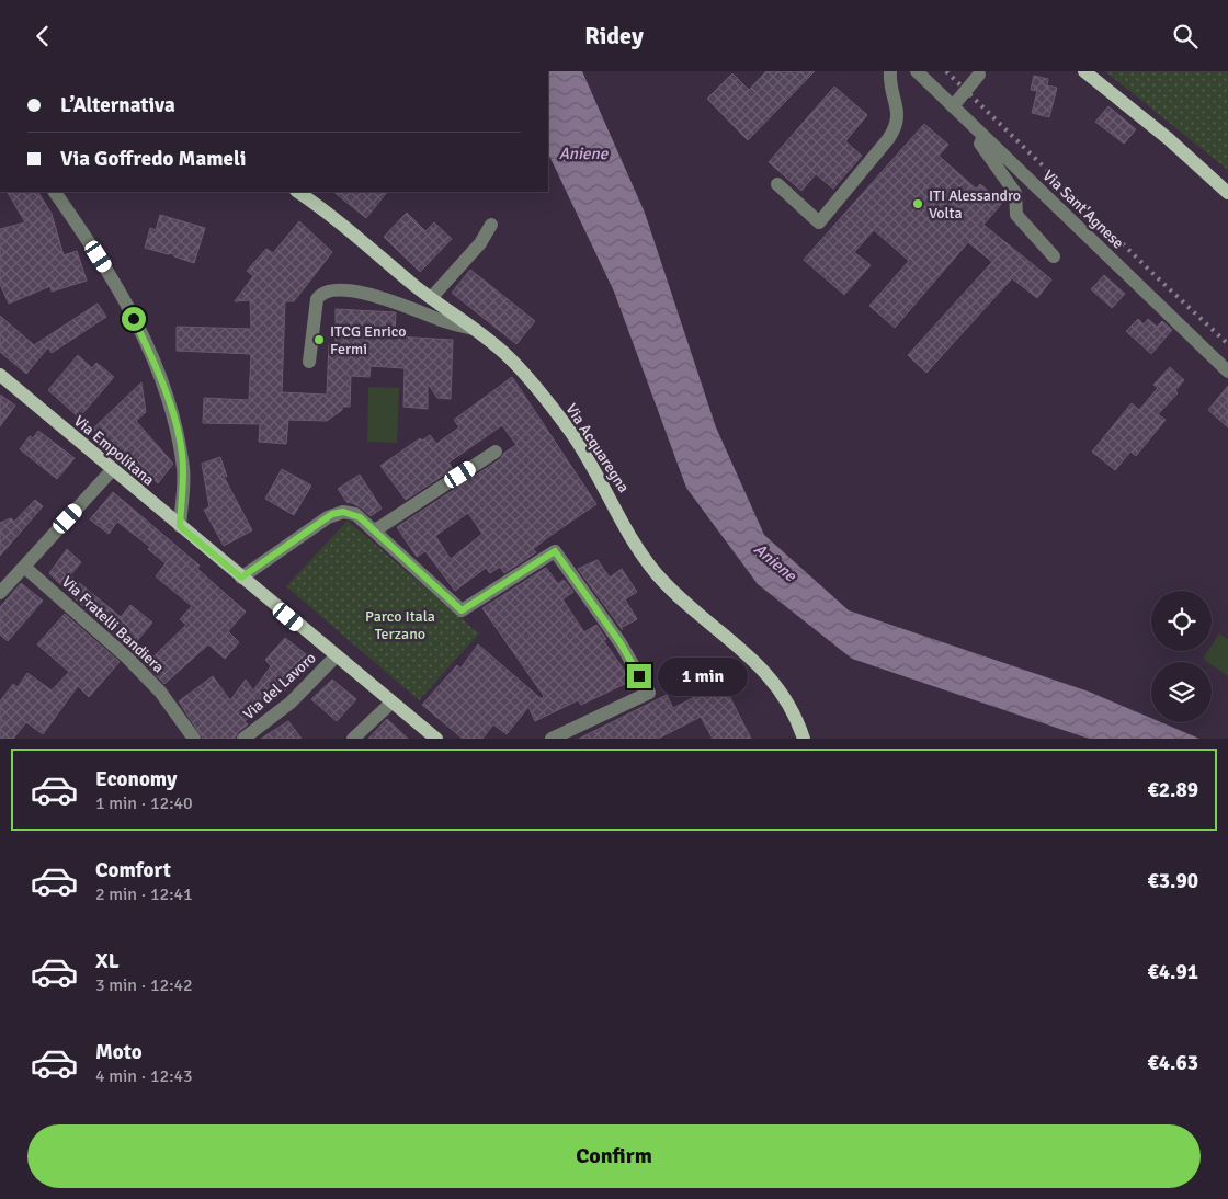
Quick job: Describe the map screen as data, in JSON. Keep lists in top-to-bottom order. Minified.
{"streets":{"main road":["Via Acquaregna","Via Empolitana"],"street":["Via Sant'Agnese","Via Fratelli Bandiera","Via del Lavoro"]},"crossings":[["Via Empolitana","Via del Lavoro"]],"water":["Aniene"],"parks":["Parco Itala Terzano"],"places":["ITI Alessandro Volta","ITCG Enrico Fermi"],"page":{"header":"Ridey","banner":["L’Alternativa","Via Goffredo Mameli"],"bubble":"1 min","list":[{"name":"Economy","note":"1 min · 12:40","value":"€2.89"},{"name":"Comfort","note":"2 min · 12:41","value":"€3.90"},{"name":"XL","note":"3 min · 12:42","value":"€4.91"},{"name":"Moto","note":"4 min · 12:43","value":"€4.63"}],"buttons":"Confirm"}}
